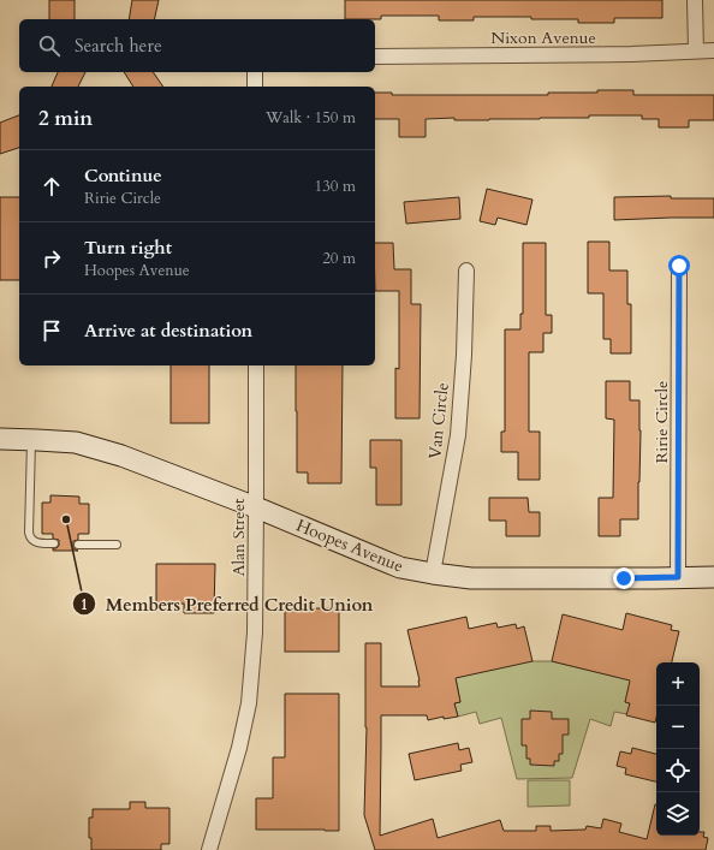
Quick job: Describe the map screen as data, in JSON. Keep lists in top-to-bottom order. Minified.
{"streets":{"street":["Nixon Avenue","Van Circle","Ririe Circle","Alan Street","Hoopes Avenue"]},"crossings":[["Van Circle","Hoopes Avenue"],["Ririe Circle","Hoopes Avenue"],["Alan Street","Hoopes Avenue"]],"places":["Members Preferred Credit Union"],"page":{"search":"Search here","heading":["2 min","Walk · 150 m"],"list":[["Continue","Ririe Circle","130 m"],["Turn right","Hoopes Avenue","20 m"],"Arrive at destination"],"map_buttons":["+","−"]}}
